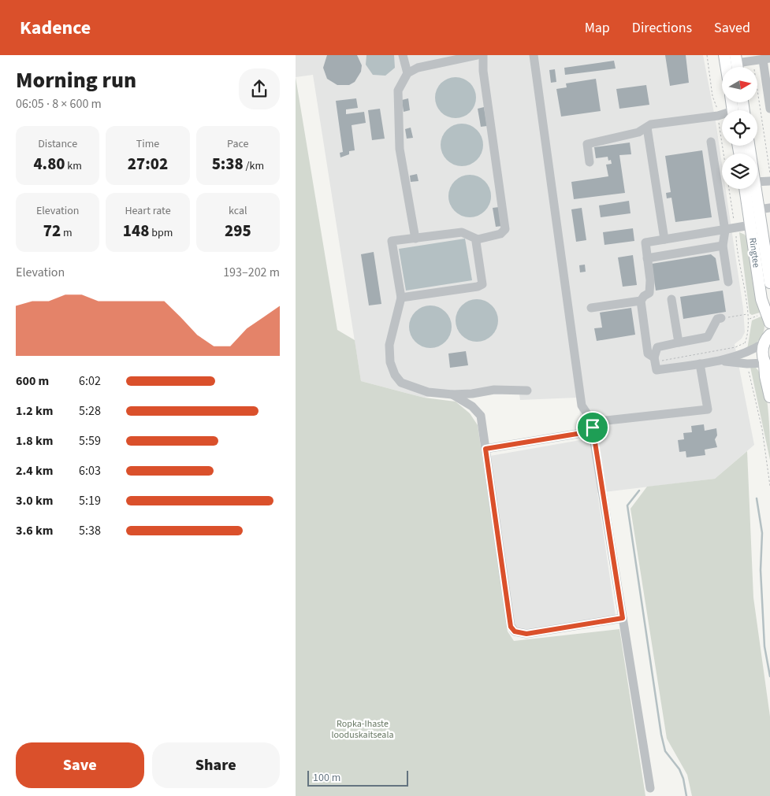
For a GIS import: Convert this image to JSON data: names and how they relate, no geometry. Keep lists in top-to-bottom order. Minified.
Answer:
{"streets":{"main road":["Ringtee"]},"parks":["Ropka-Ihaste looduskaitseala"],"scale_bar":"100 m","north":"right","page":{"header":"Kadence","nav":["Map","Directions","Saved"],"heading":["Morning run","06:05 · 8 × 600 m"],"stats":[["Distance","4.80 km"],["Time","27:02"],["Pace","5:38 /km"],["Elevation","72 m"],["Heart rate","148 bpm"],["kcal","295"]],"chart":["Elevation","193–202 m"],"list":[{"name":"600 m","note":"6:02"},{"name":"1.2 km","note":"5:28"},{"name":"1.8 km","note":"5:59"},{"name":"2.4 km","note":"6:03"},{"name":"3.0 km","note":"5:19"},{"name":"3.6 km","note":"5:38"}],"buttons":["Save","Share"],"scale":"100 m"}}
